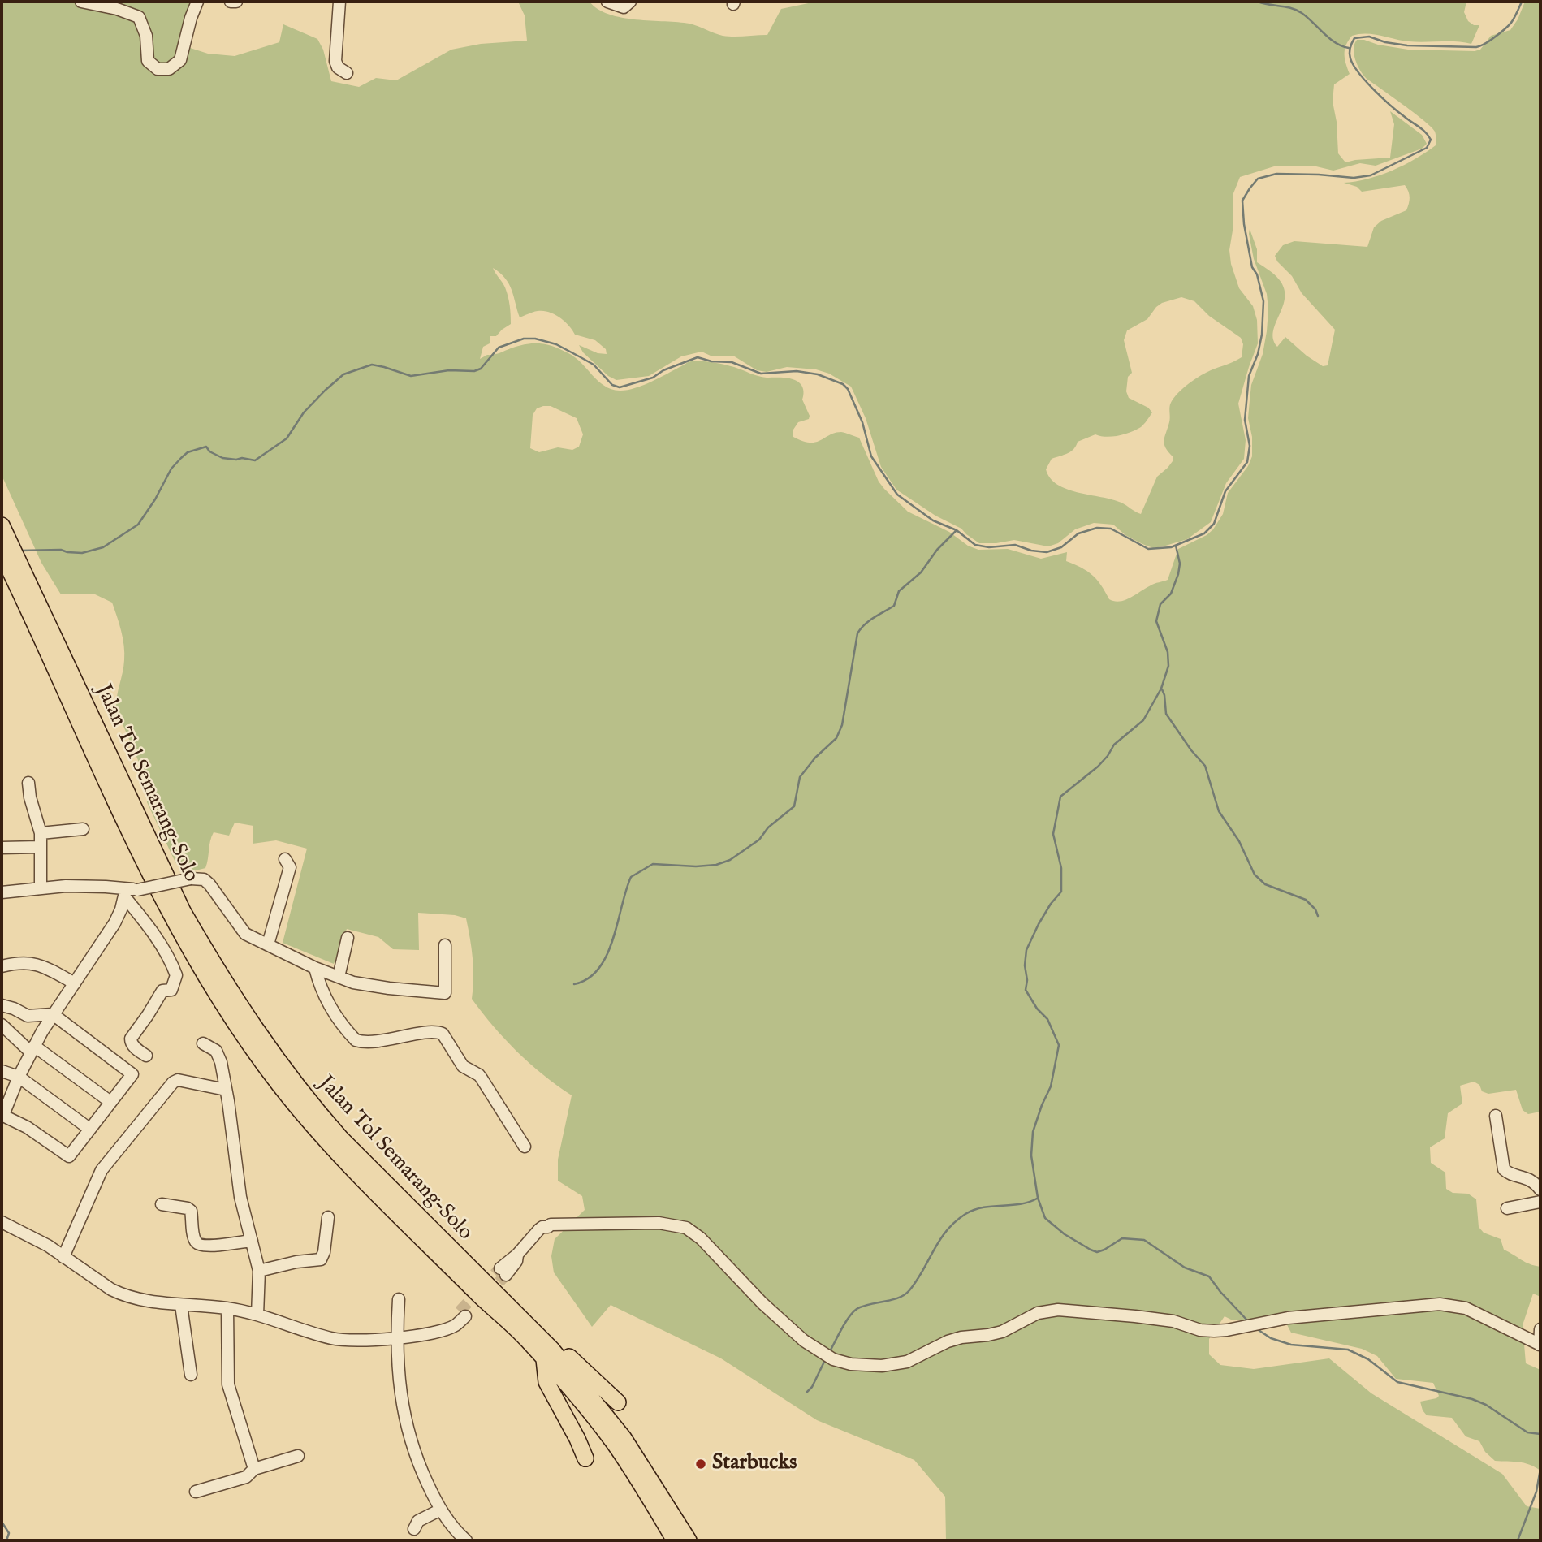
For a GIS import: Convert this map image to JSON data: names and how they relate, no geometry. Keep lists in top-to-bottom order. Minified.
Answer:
{"streets":{"highway":["Jalan Tol Semarang–Solo"]},"places":["Starbucks"]}
